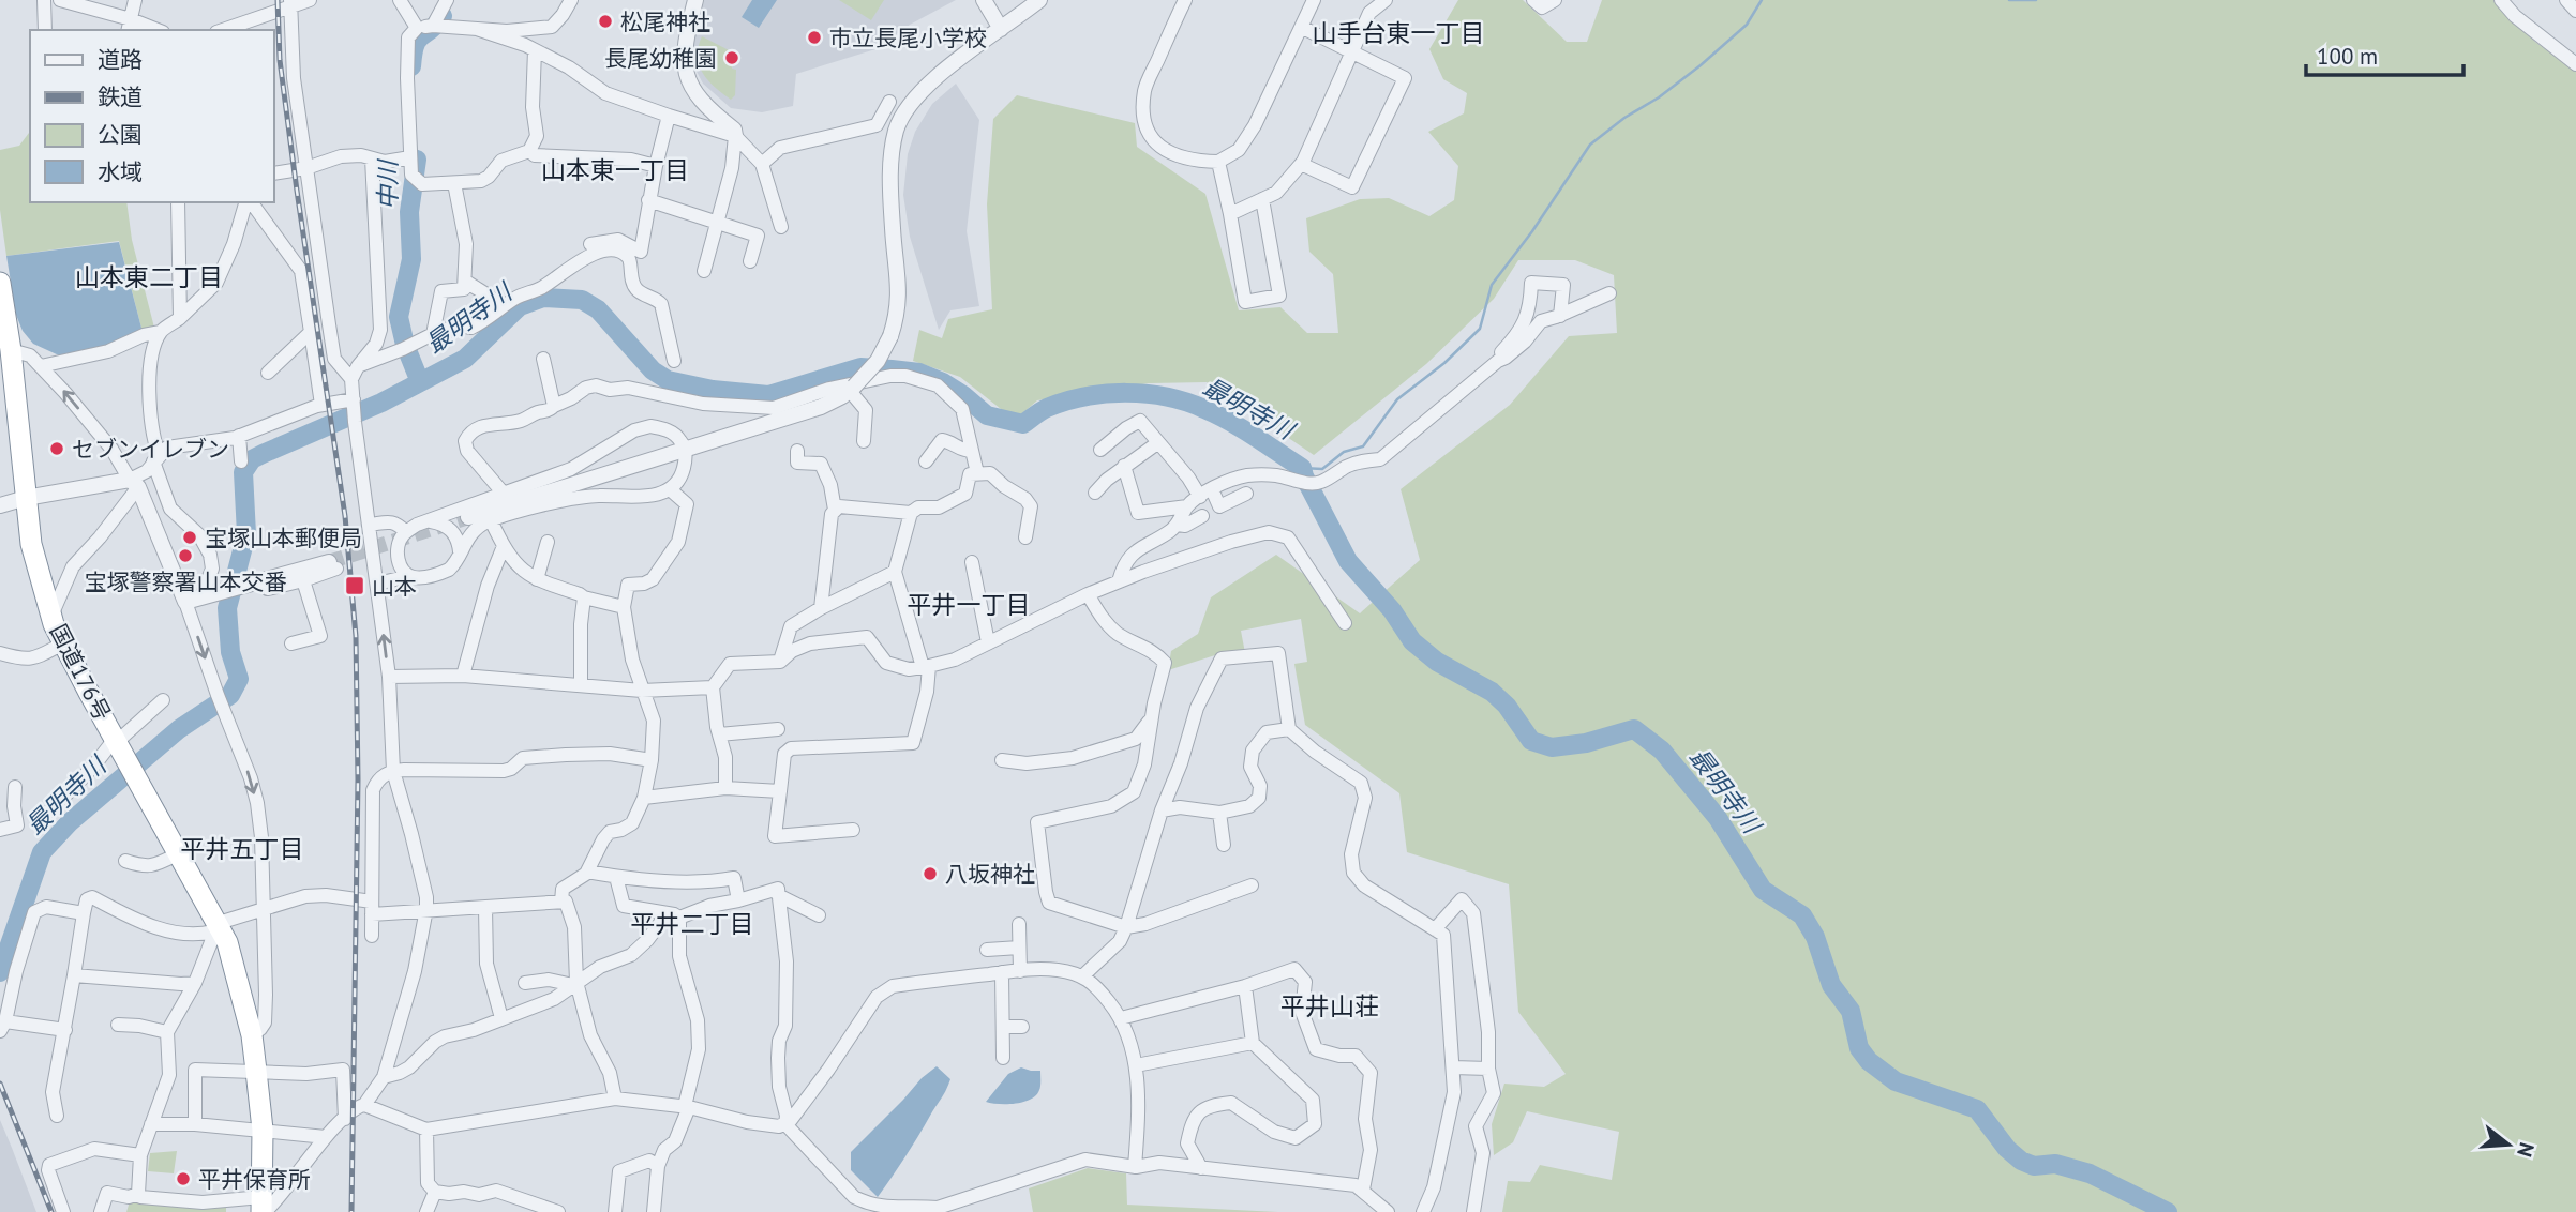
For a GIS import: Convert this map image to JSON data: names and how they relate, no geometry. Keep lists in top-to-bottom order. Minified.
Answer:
{"streets":{"highway":["国道176号"]},"districts":["山手台東一丁目","山本東一丁目","山本東二丁目","平井一丁目","平井五丁目","平井二丁目","平井山荘"],"water":["中川","最明寺川"],"places":{"other":["松尾神社","市立長尾小学校","長尾幼稚園","セブンイレブン","宝塚山本郵便局","宝塚警察署山本交番","八坂神社","平井保育所"],"transit":["山本"]},"legend":["道路","鉄道","公園","水域"],"scale_bar":"100 m","north":"right"}
